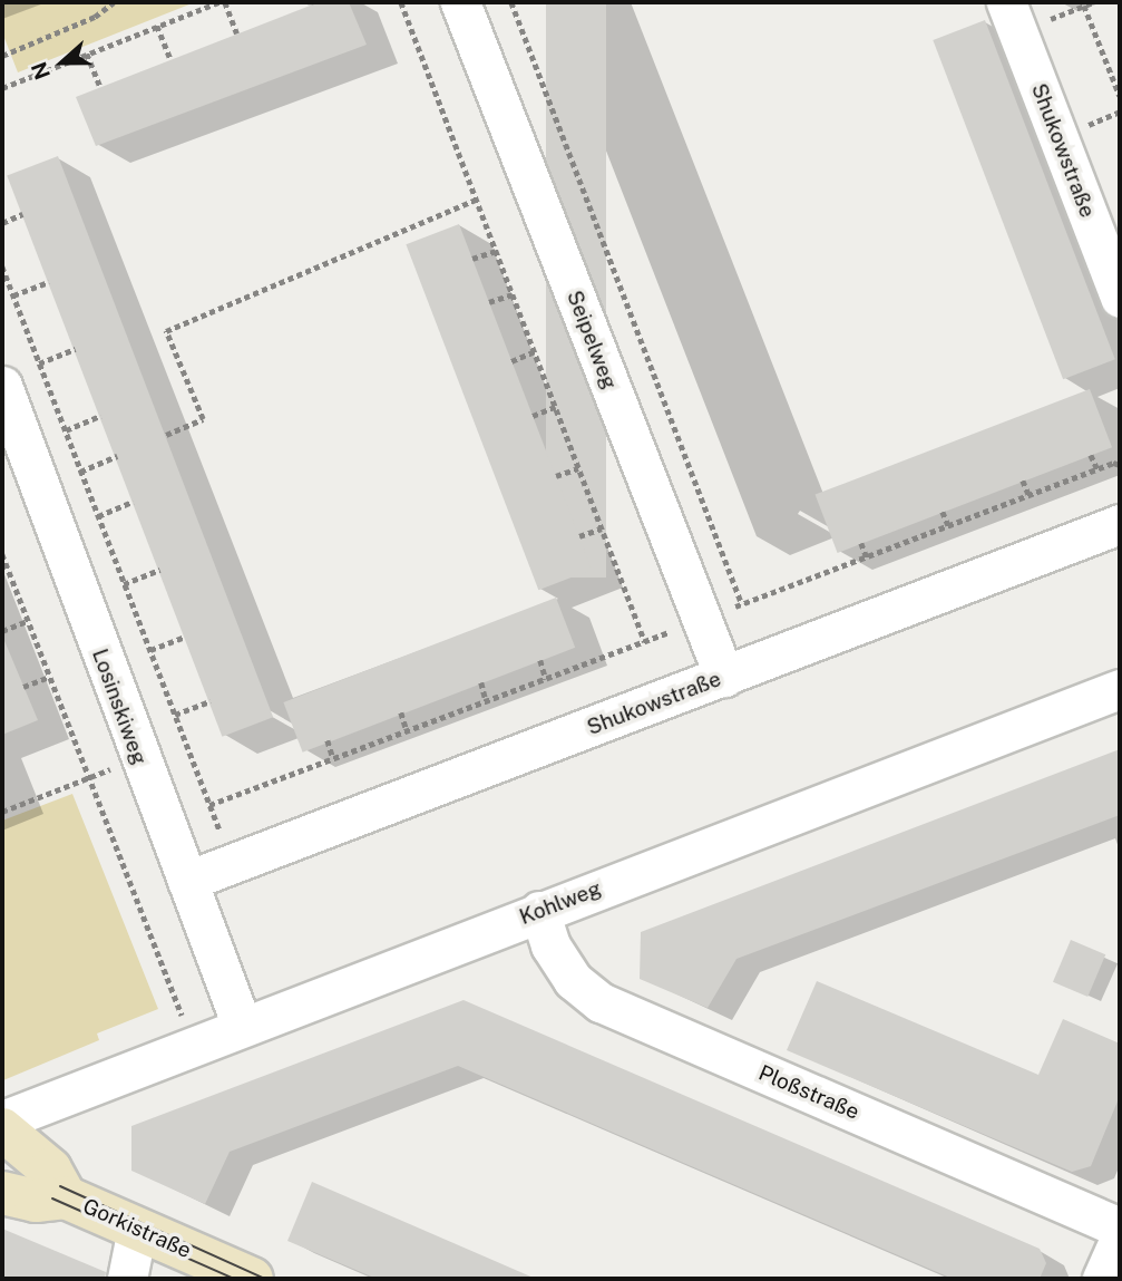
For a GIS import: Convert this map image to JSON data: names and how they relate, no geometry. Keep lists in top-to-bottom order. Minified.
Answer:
{"streets":{"main road":["Gorkistraße"],"street":["Shukowstraße","Seipelweg","Losinskiweg","Kohlweg","Ploßstraße"]},"crossings":[["Shukowstraße","Seipelweg"],["Shukowstraße","Losinskiweg"],["Losinskiweg","Kohlweg"],["Kohlweg","Ploßstraße"]],"north":"left"}
